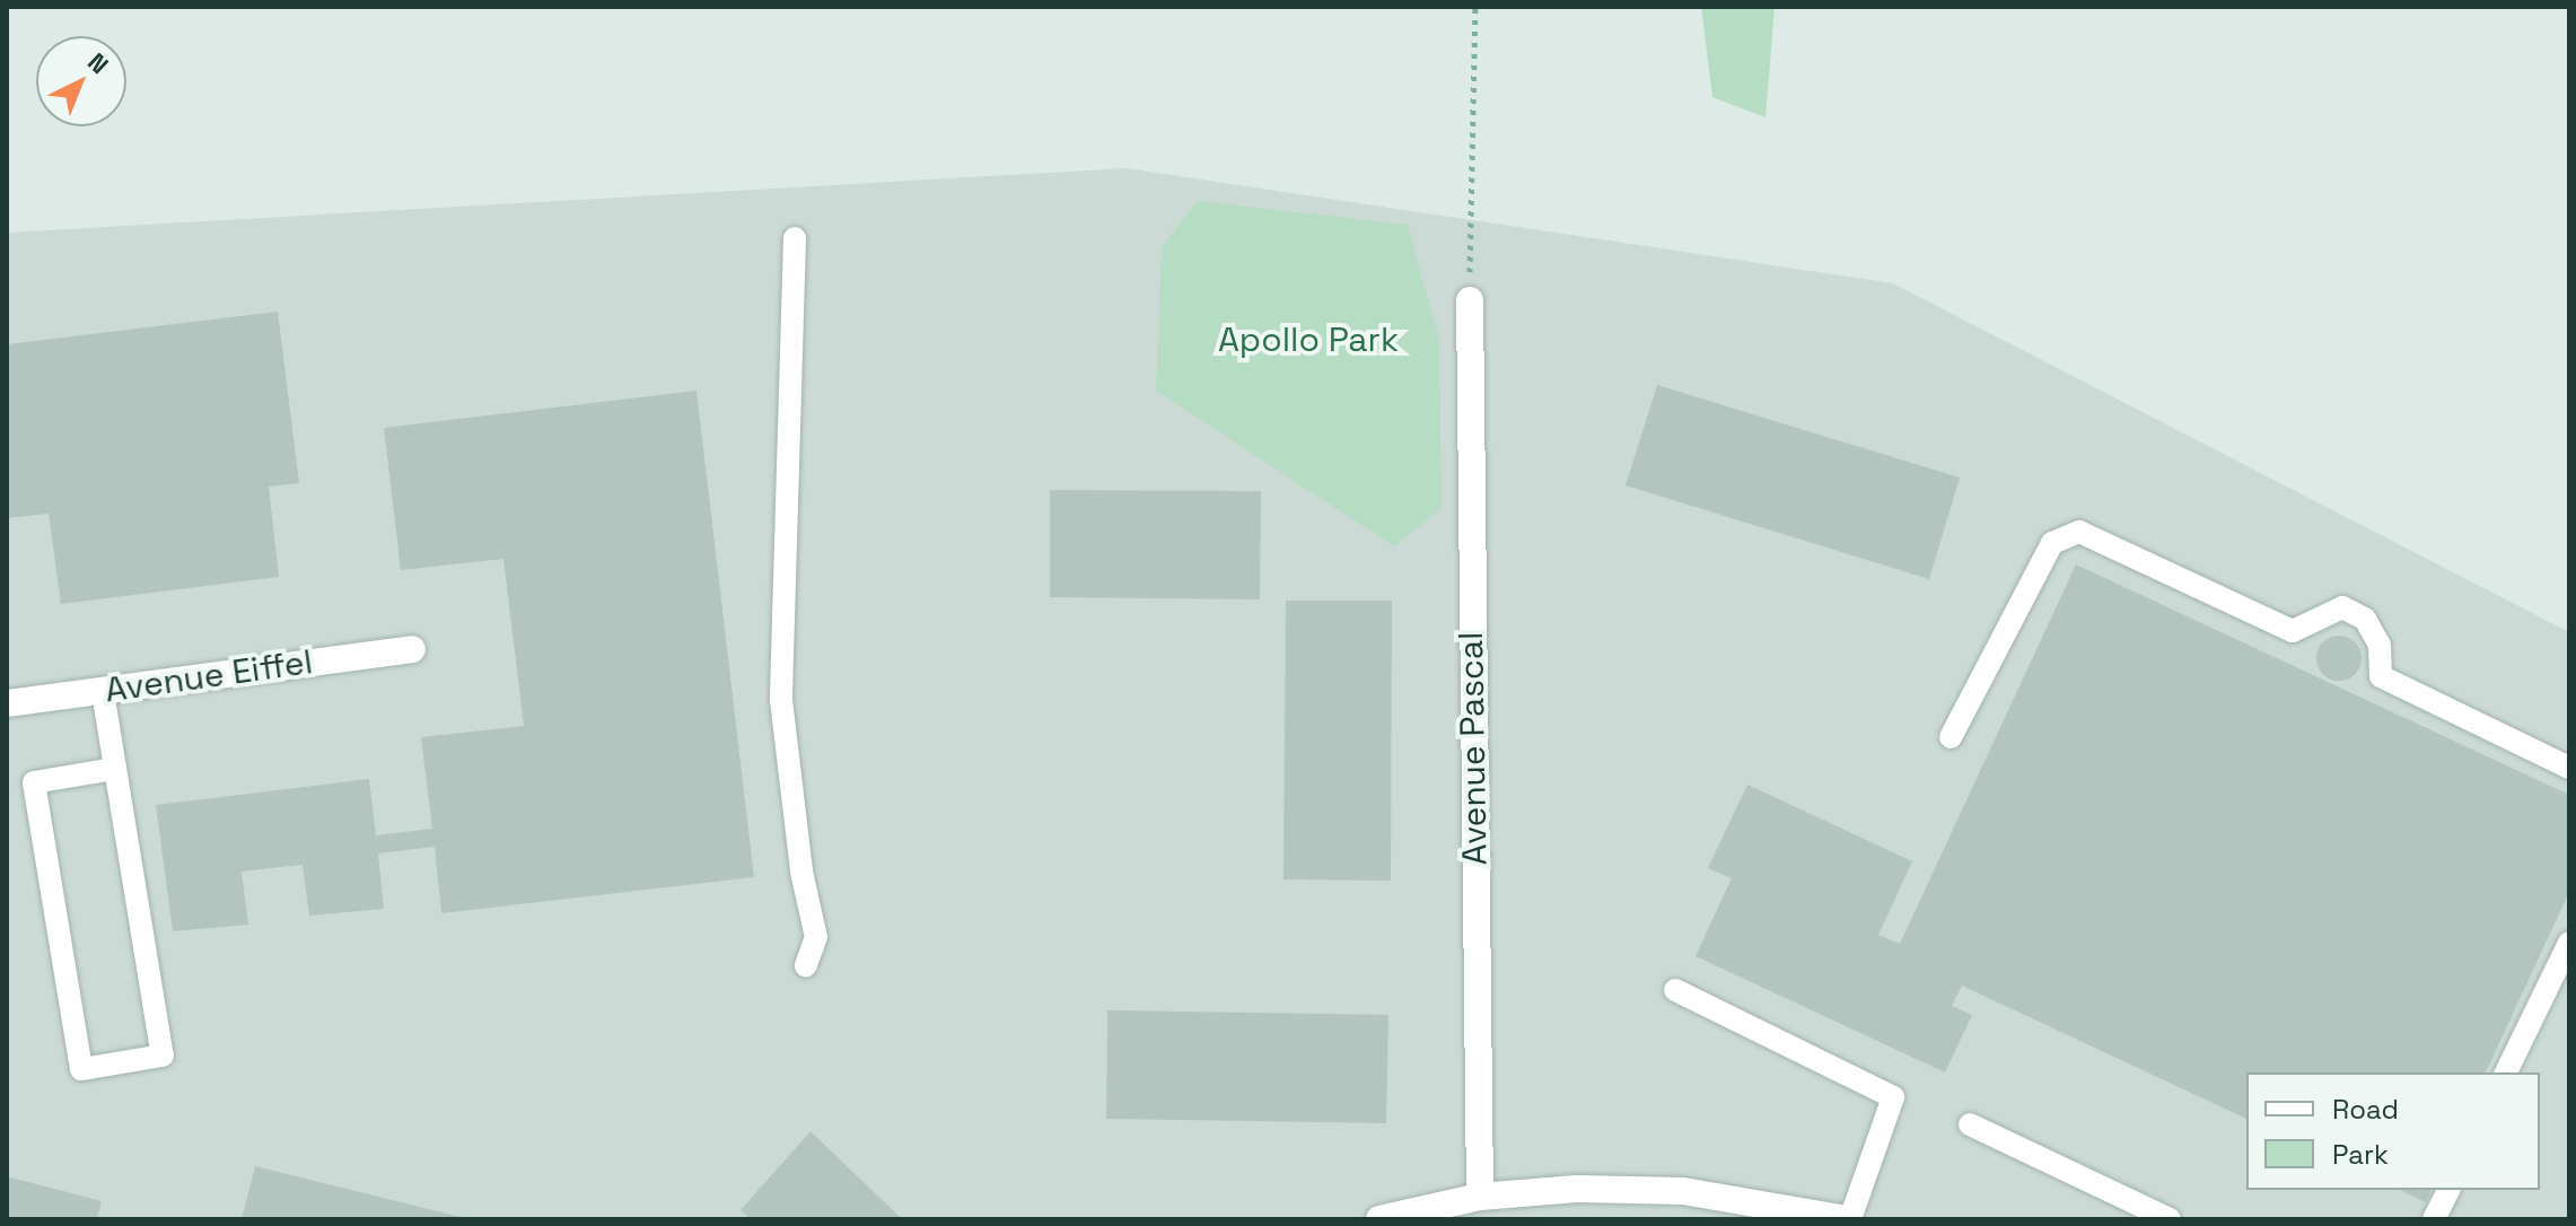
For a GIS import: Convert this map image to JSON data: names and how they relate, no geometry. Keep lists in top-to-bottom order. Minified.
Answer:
{"streets":{"street":["Avenue Eiffel","Avenue Pascal"]},"parks":["Apollo Park"],"legend":["Road","Park"],"north":"top right"}
